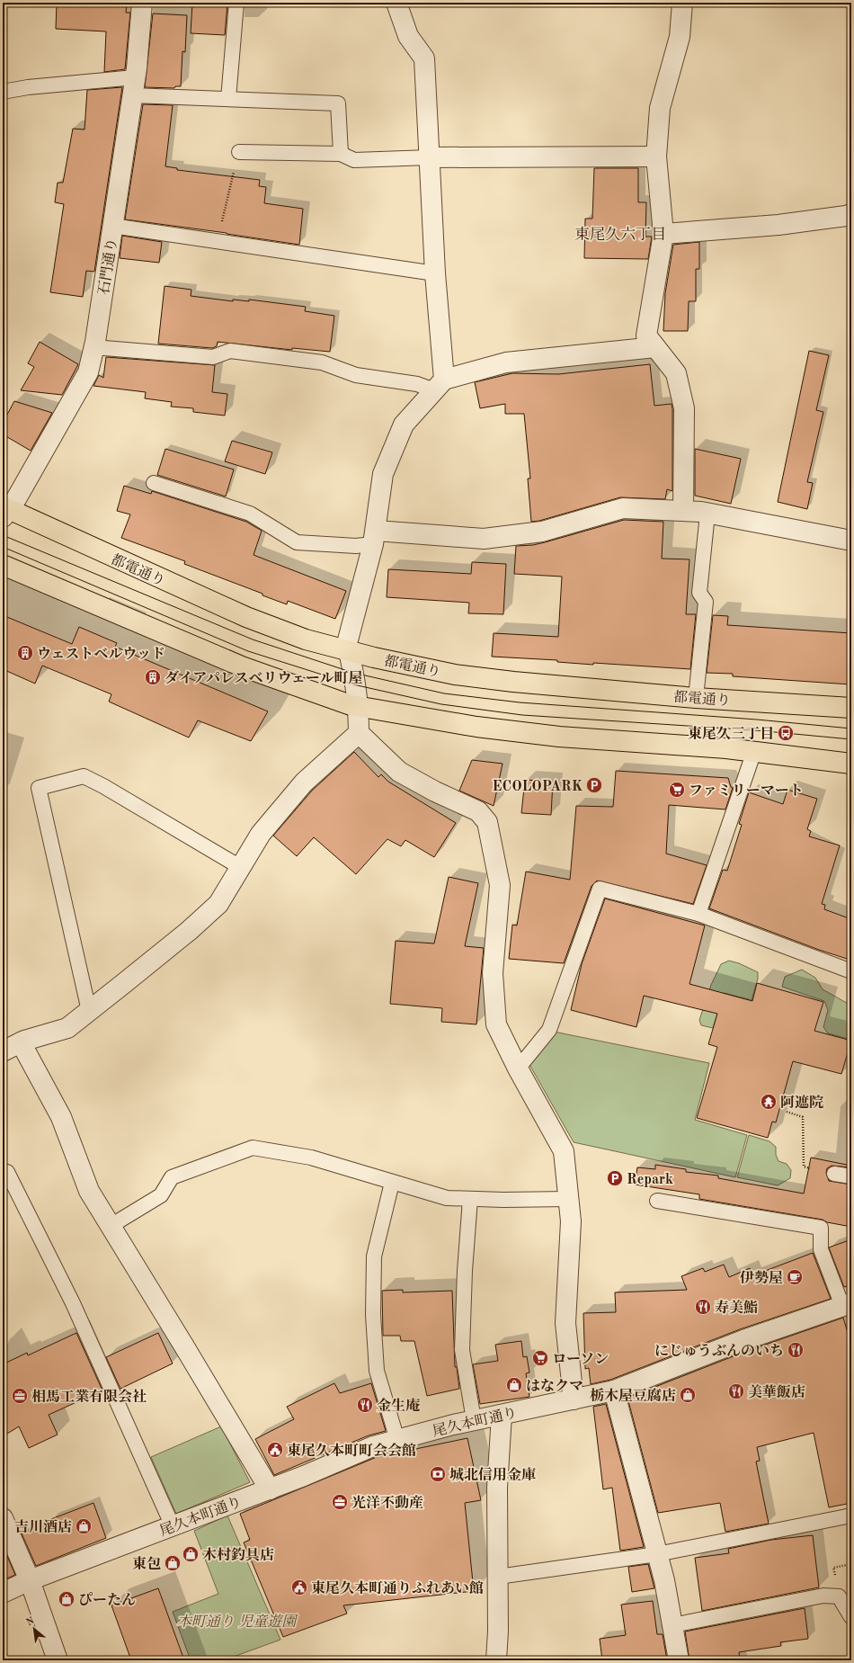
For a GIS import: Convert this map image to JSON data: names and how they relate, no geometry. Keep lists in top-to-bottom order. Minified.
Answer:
{"streets":{"main road":["都電通り"],"street":["石門通り","尾久本町通り"]},"crossings":[["石門通り","都電通り"]],"districts":["東尾久六丁目"],"parks":["本町通り 児童遊園"],"places":{"building":["ウェストベルウッド","ダイアパレスベリウェール町屋"],"bus stop":["東尾久三丁目"],"parking":["ECOLOPARK","Repark"],"supermarket":["ファミリーマート","ローソン"],"temple":["阿遮院"],"cafe":["伊勢屋"],"restaurant":["寿美鮨","にじゅうぶんのいち","美華飯店","金生庵"],"shop":["はなクマ","栃木屋豆腐店","吉川酒店","木村釣具店","東包","ぴーたん"],"office":["相馬工業有限会社","光洋不動産"],"public building":["東尾久本町町会会館","東尾久本町通りふれあい館"],"bank":["城北信用金庫"]},"north":"top left"}
